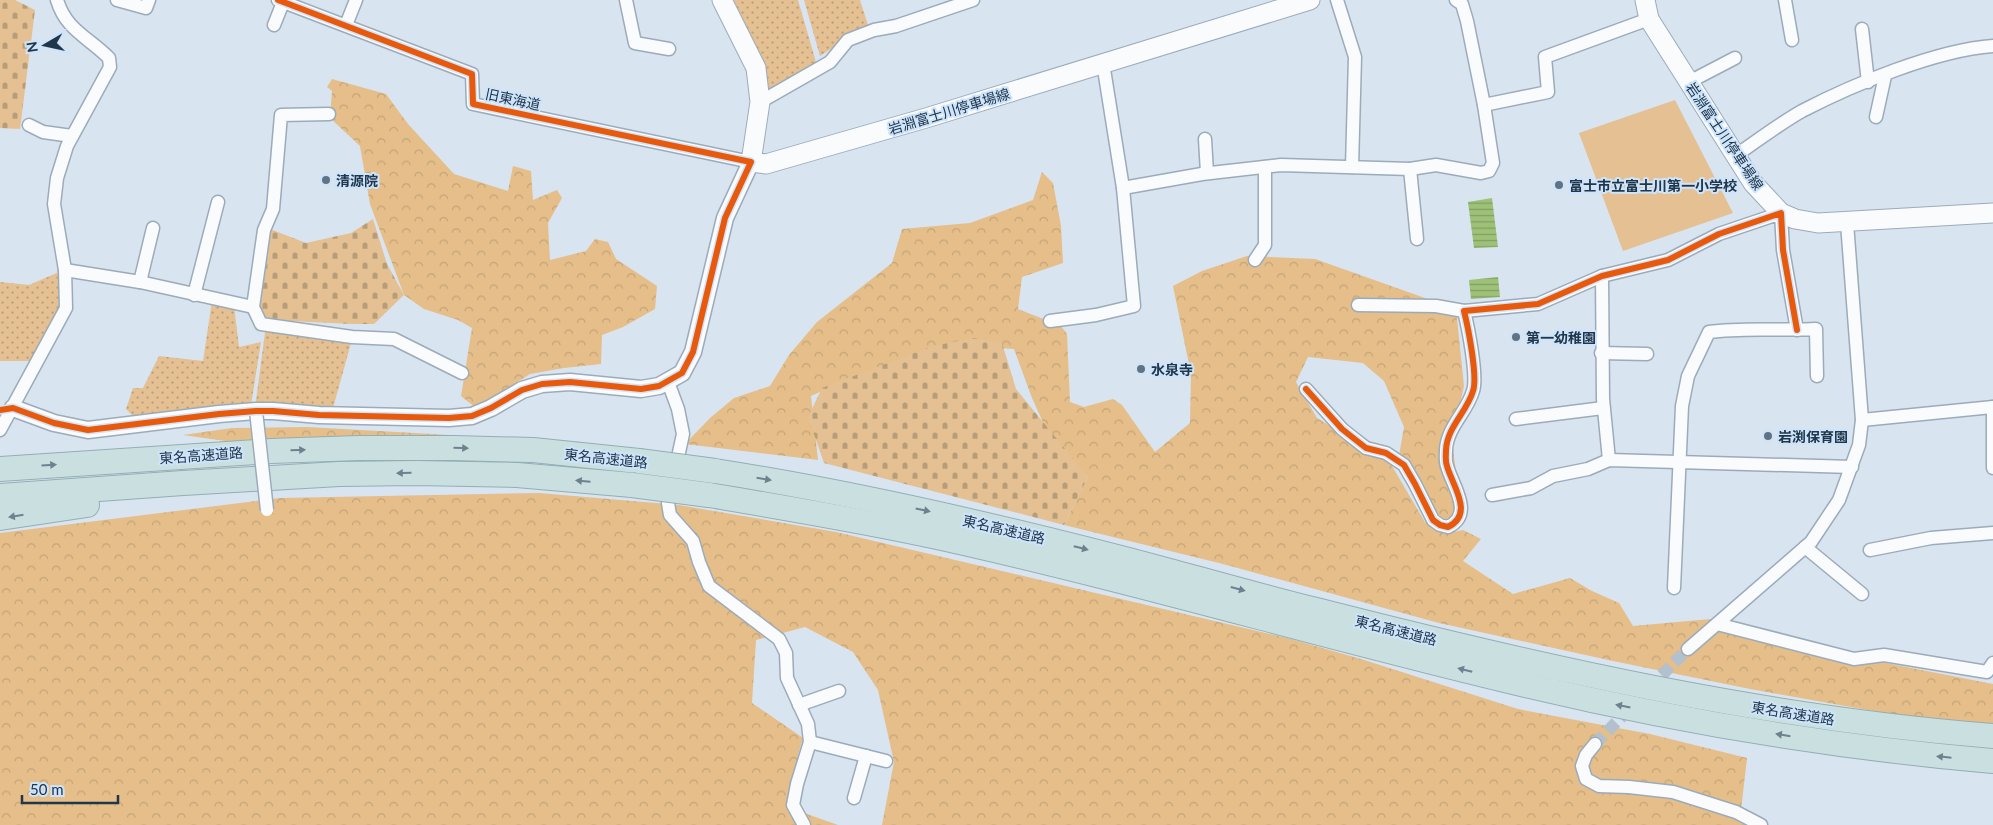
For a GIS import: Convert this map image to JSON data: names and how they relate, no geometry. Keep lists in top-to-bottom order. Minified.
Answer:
{"streets":{"highway":["東名高速道路"],"main road":["岩淵富士川停車場線"],"street":["旧東海道"]},"crossings":[["旧東海道","岩淵富士川停車場線"]],"places":["清源院","富士市立富士川第一小学校","第一幼稚園","水泉寺","岩渕保育園"],"scale_bar":"50 m","north":"left"}
